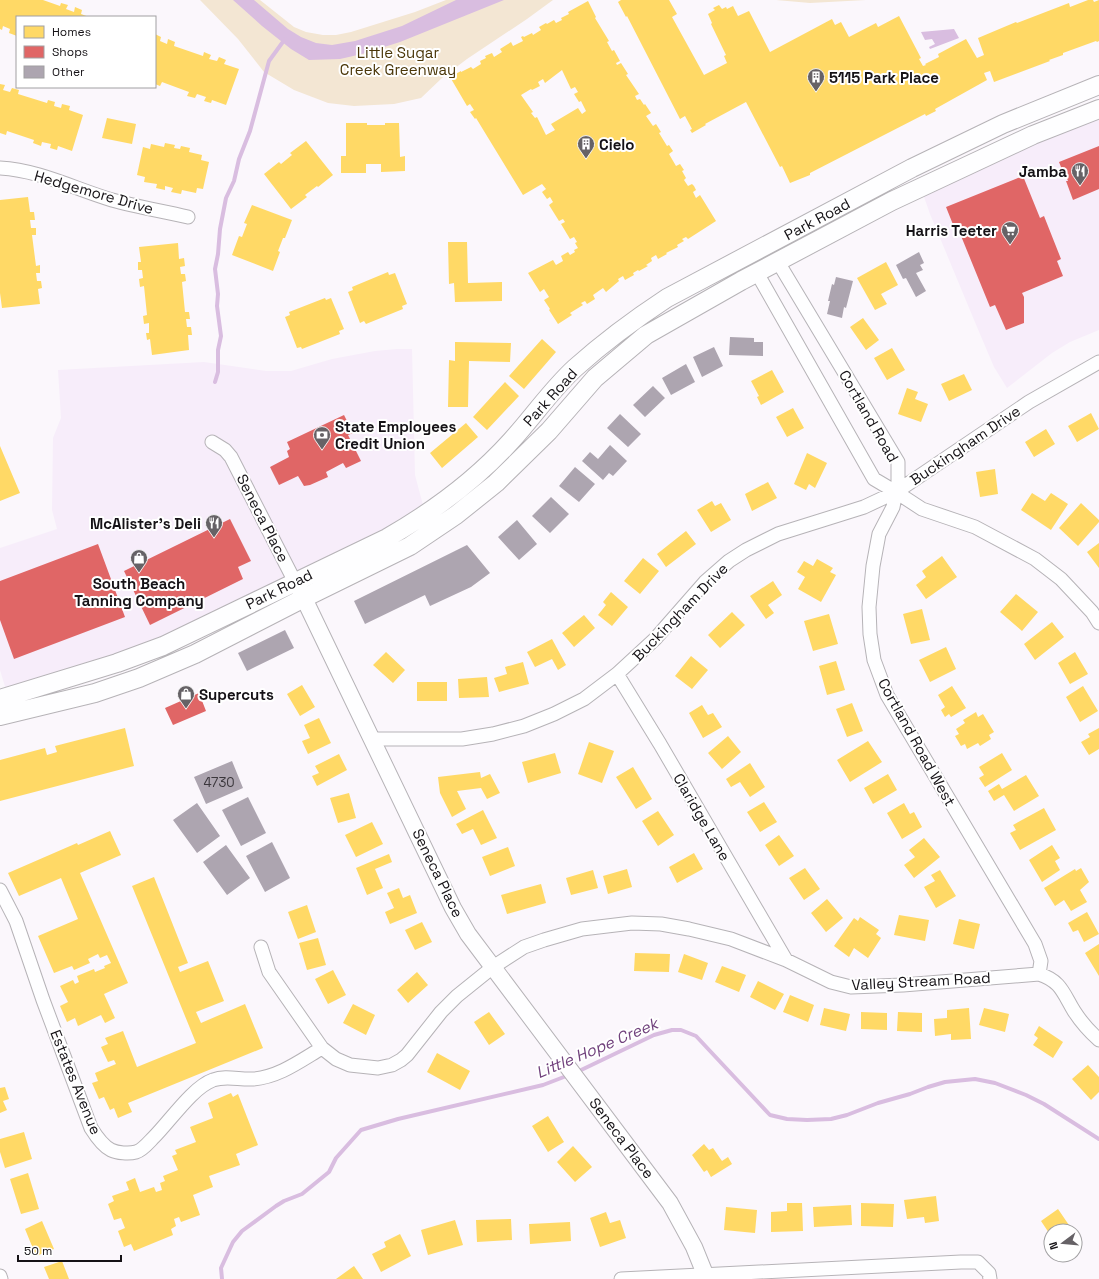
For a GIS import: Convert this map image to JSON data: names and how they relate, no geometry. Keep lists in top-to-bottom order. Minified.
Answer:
{"streets":{"main road":["Park Road"],"street":["Hedgemore Drive","Cortland Road","Buckingham Drive","Seneca Place","Cortland Road West","Claridge Lane","Valley Stream Road","Estates Avenue"]},"crossings":[["Park Road","Cortland Road"],["Park Road","Seneca Place"],["Cortland Road","Buckingham Drive"],["Cortland Road","Cortland Road West"],["Buckingham Drive","Seneca Place"],["Buckingham Drive","Cortland Road West"],["Buckingham Drive","Claridge Lane"],["Seneca Place","Valley Stream Road"],["Cortland Road West","Valley Stream Road"],["Claridge Lane","Valley Stream Road"],["Valley Stream Road","Estates Avenue"]],"water":["Little Hope Creek"],"parks":["Little Sugar Creek Greenway"],"places":{"building":["5115 Park Place","Cielo"],"restaurant":["Jamba","McAlister's Deli"],"supermarket":["Harris Teeter"],"bank":["State Employees Credit Union"],"shop":["South Beach Tanning Company","Supercuts"]},"house_numbers":["4730"],"legend":["Homes","Shops","Other"],"scale_bar":"50 m","north":"left"}
